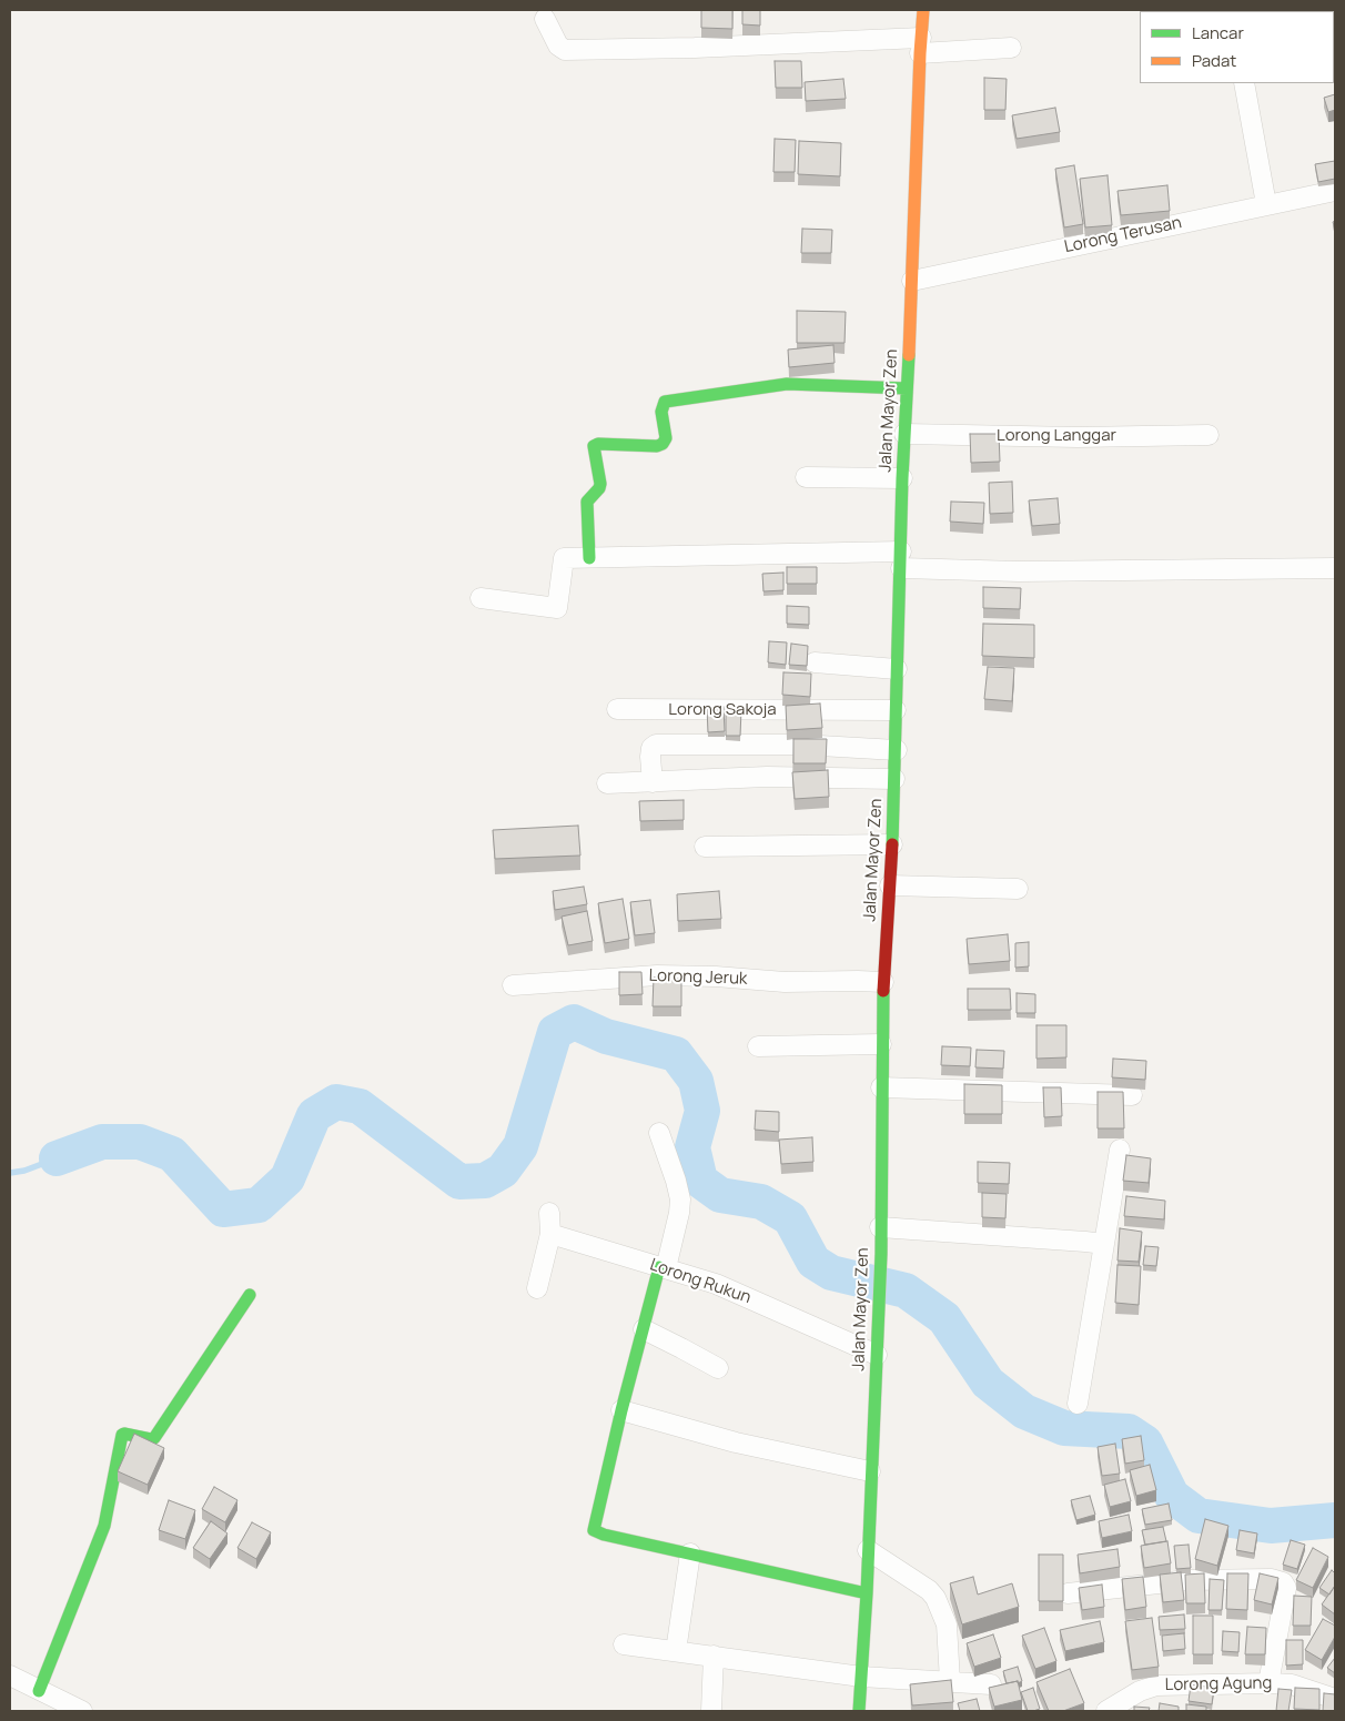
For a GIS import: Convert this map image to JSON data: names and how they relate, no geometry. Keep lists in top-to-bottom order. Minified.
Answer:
{"streets":{"street":["Lorong Terusan","Jalan Mayor Zen","Lorong Langgar","Lorong Sakoja","Lorong Jeruk","Lorong Rukun","Lorong Agung"]},"crossings":[["Lorong Terusan","Jalan Mayor Zen"],["Jalan Mayor Zen","Lorong Langgar"],["Jalan Mayor Zen","Lorong Sakoja"],["Jalan Mayor Zen","Lorong Jeruk"],["Jalan Mayor Zen","Lorong Rukun"]],"legend":["Lancar","Padat"]}
